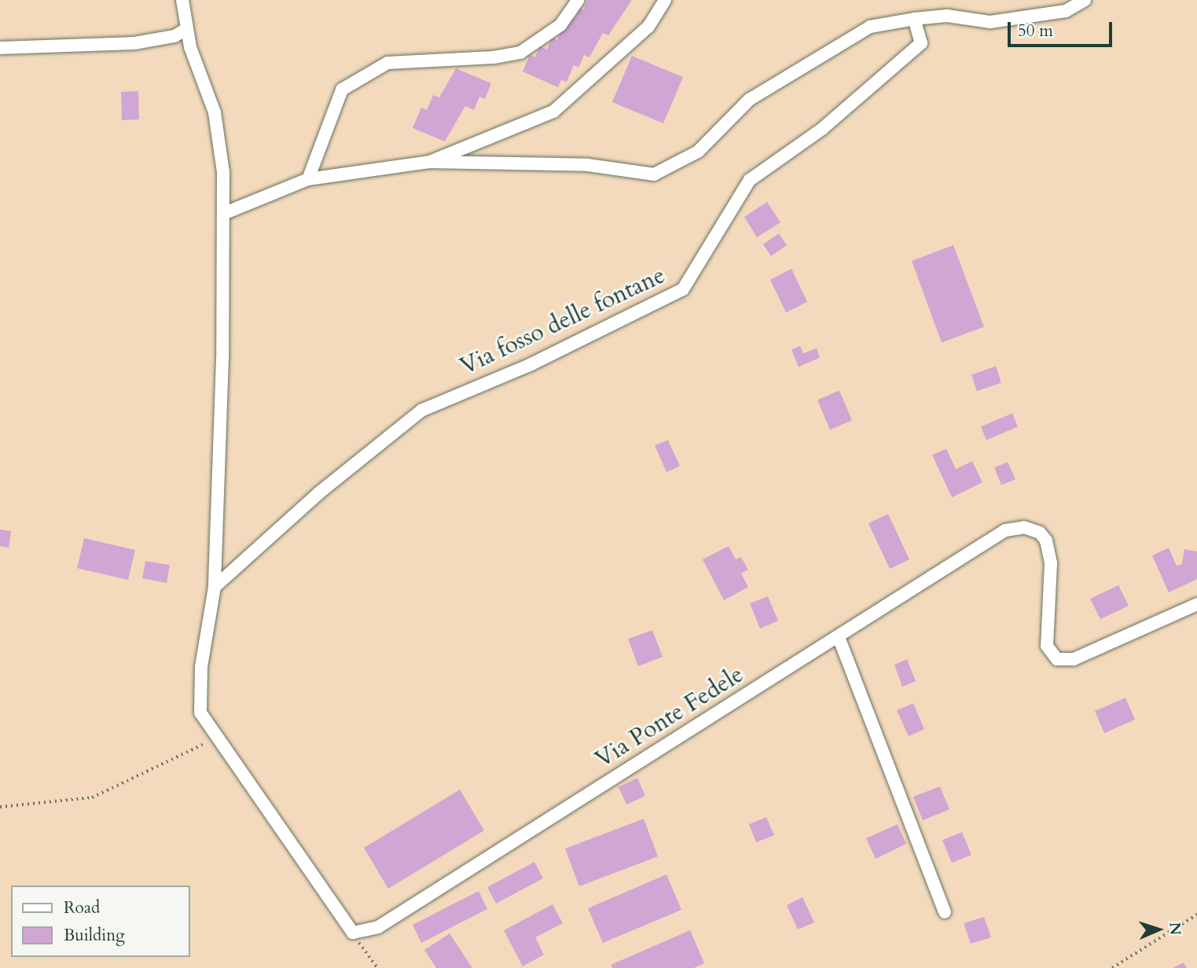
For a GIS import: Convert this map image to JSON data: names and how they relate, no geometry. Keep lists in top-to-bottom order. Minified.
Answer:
{"streets":{"street":["Via fosso delle fontane","Via Ponte Fedele"]},"legend":["Road","Building"],"scale_bar":"50 m","north":"right"}
